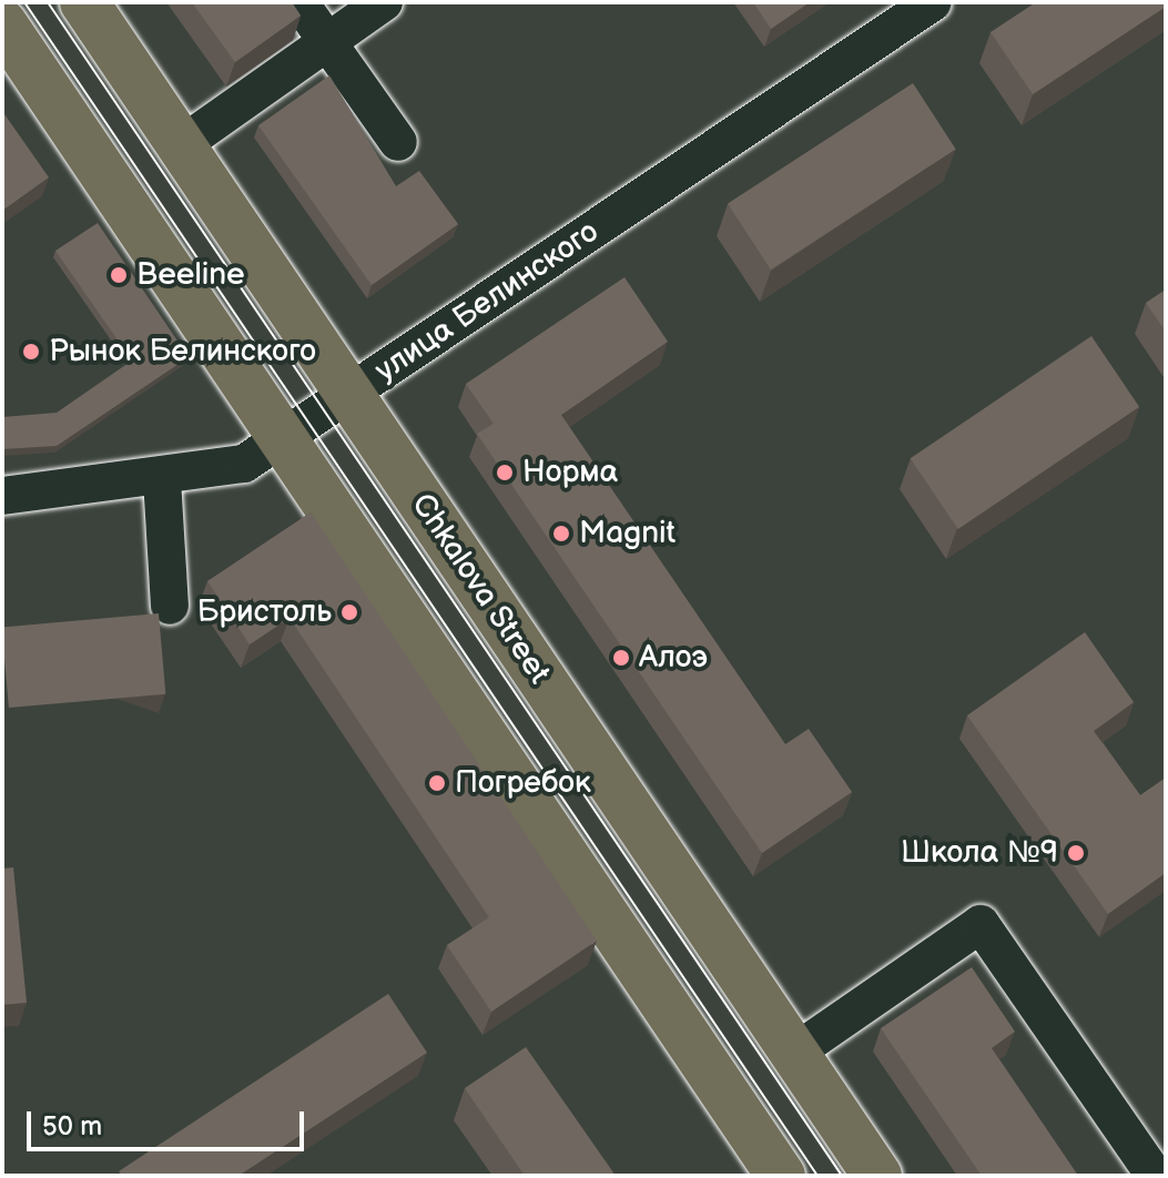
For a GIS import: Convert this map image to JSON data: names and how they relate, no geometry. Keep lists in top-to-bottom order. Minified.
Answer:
{"streets":{"main road":["Chkalova Street"],"street":["улица Белинского"]},"crossings":[["улица Белинского","Chkalova Street"]],"places":["Beeline","Рынок Белинского","Норма","Magnit","Бристоль","Алоэ","Погребок","Школа №9"],"scale_bar":"50 m"}
